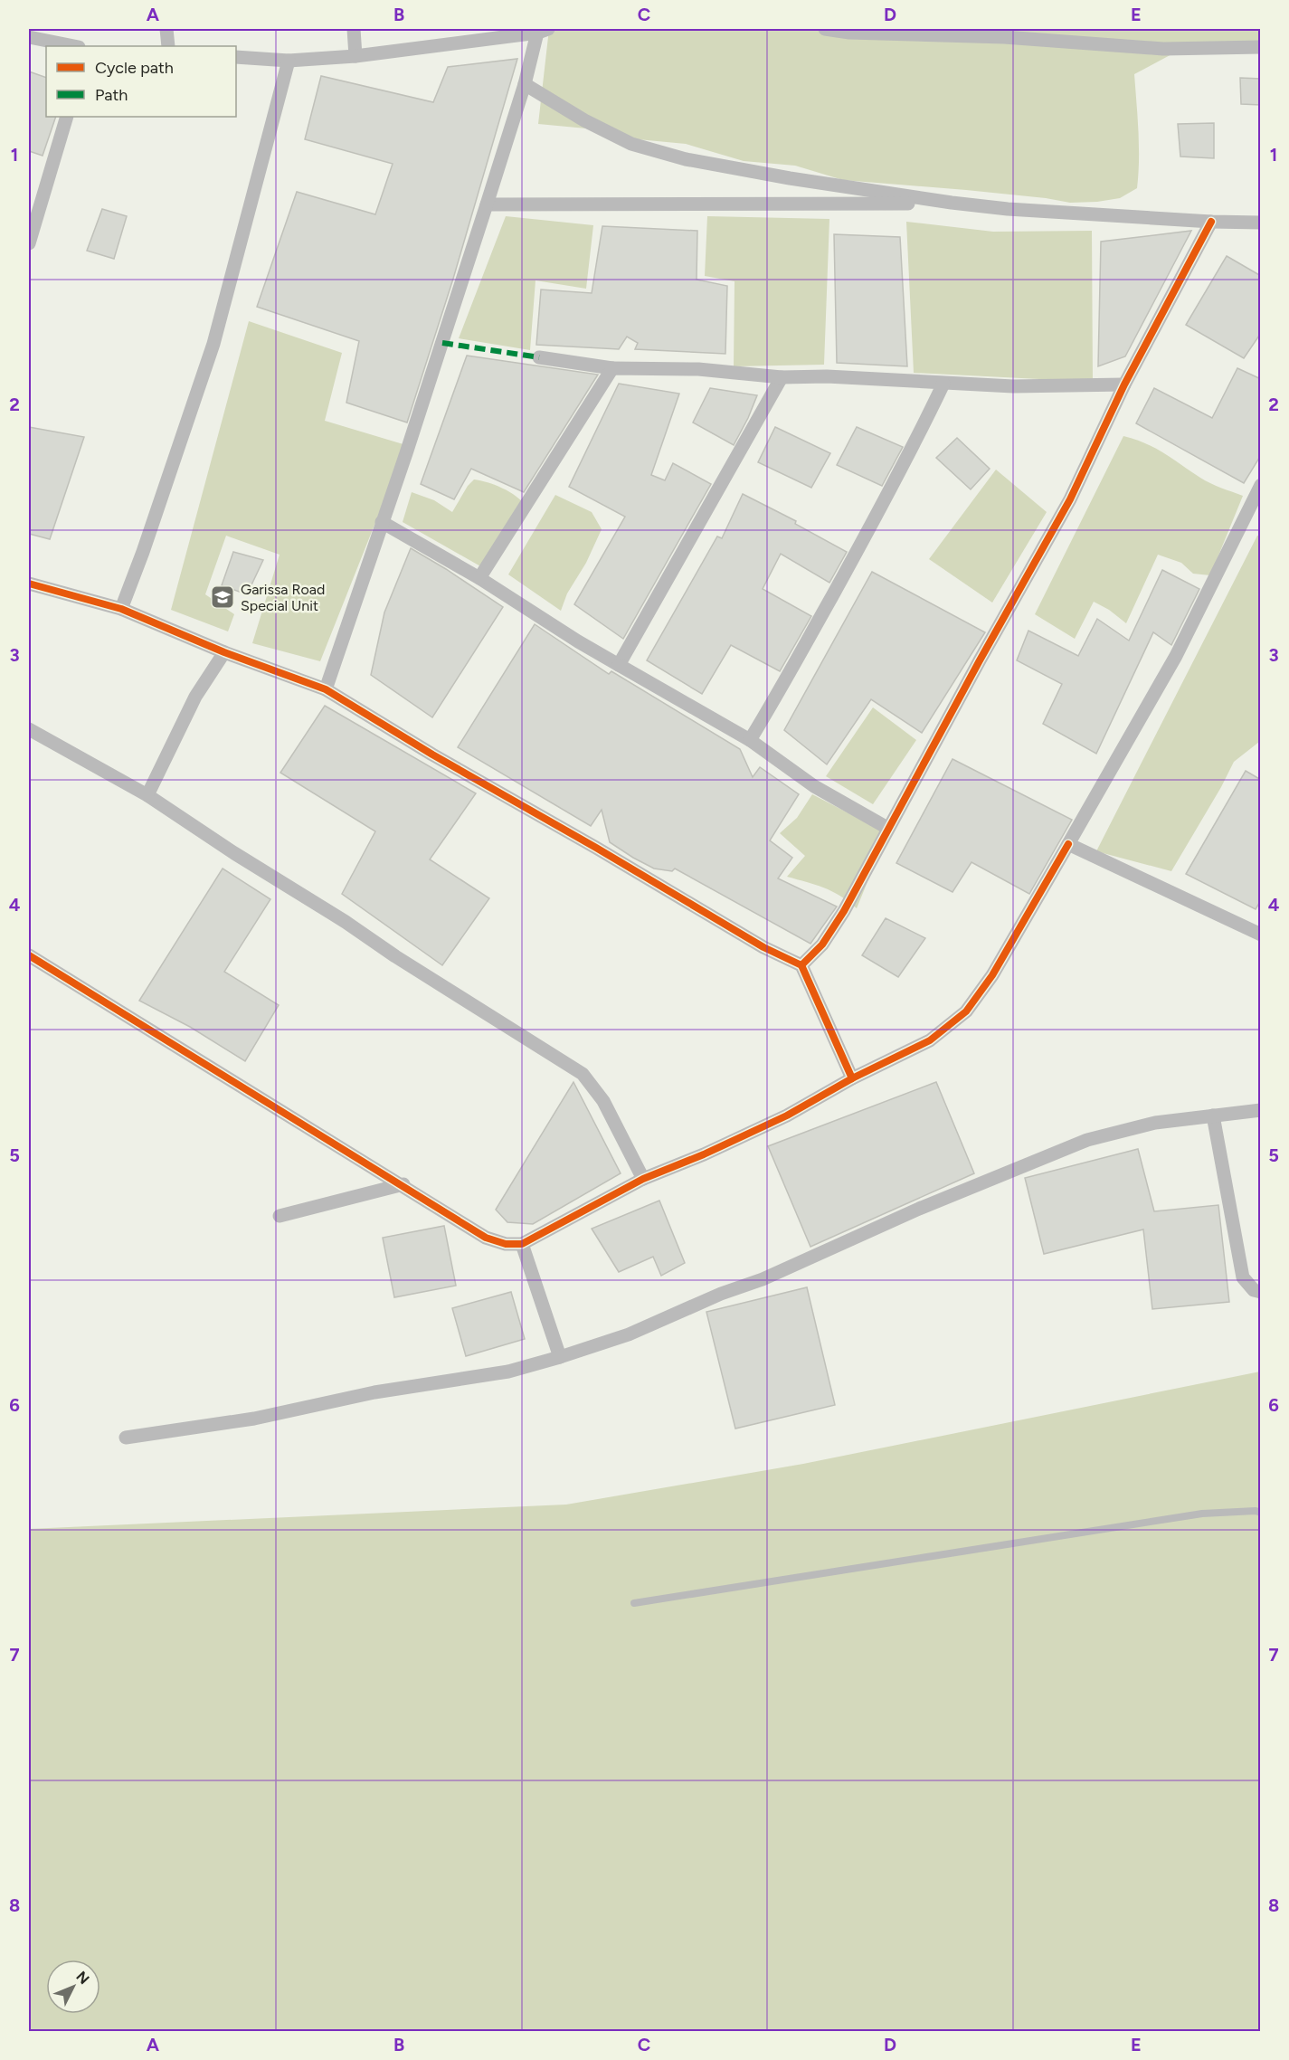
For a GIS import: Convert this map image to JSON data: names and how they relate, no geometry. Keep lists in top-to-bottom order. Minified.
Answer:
{"places":{"school or university":["Garissa Road Special Unit"]},"legend":["Cycle path","Path"],"north":"top right","grid":{"columns":["A","B","C","D","E"],"rows":["1","2","3","4","5","6","7","8"]}}
